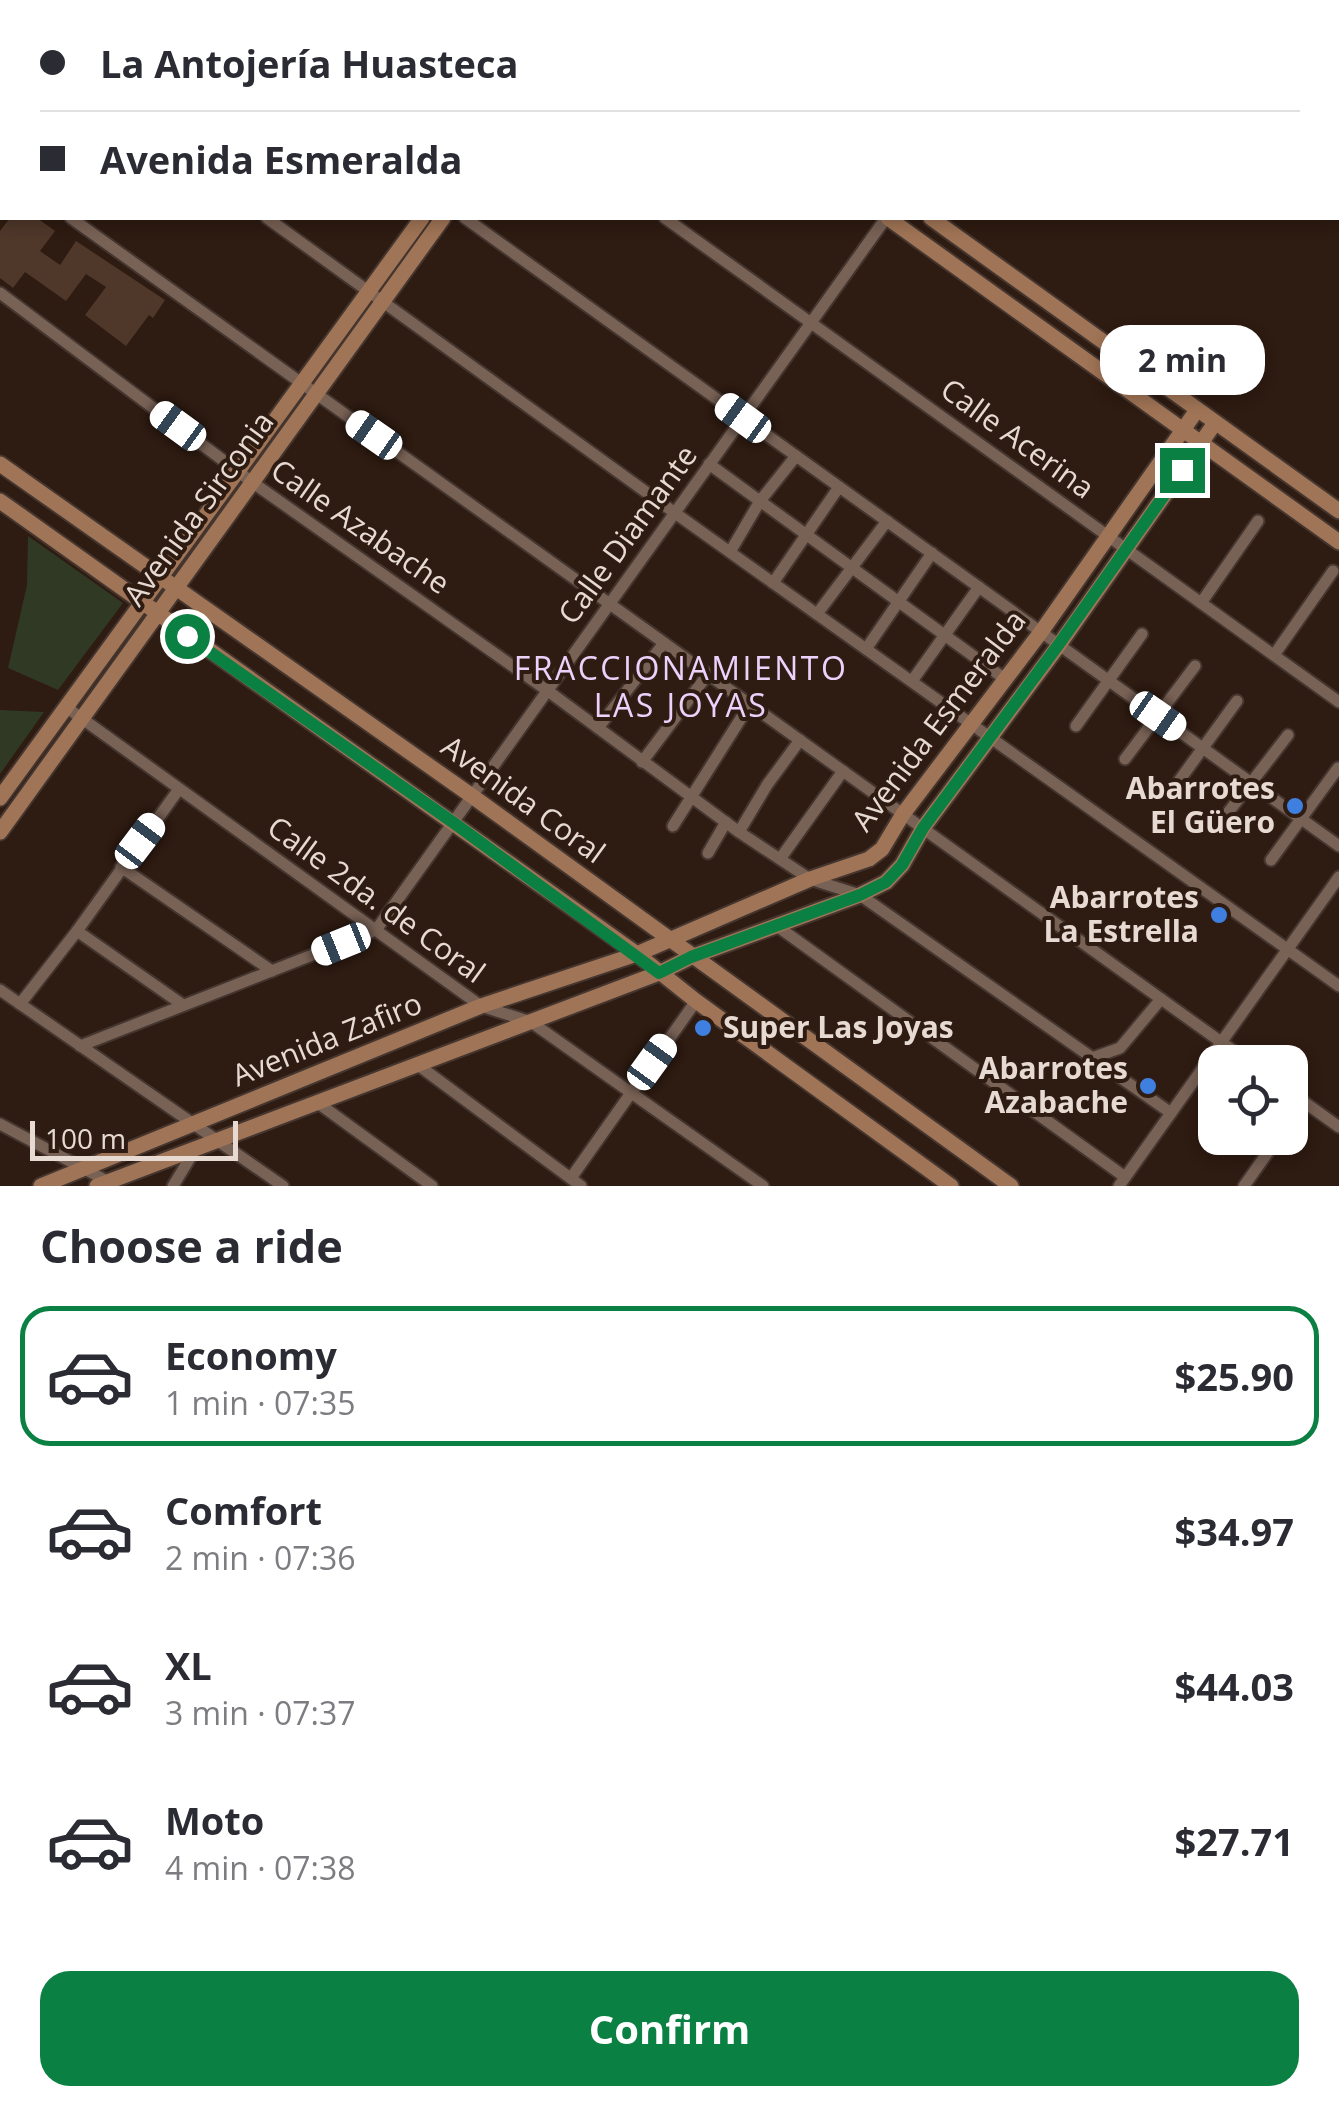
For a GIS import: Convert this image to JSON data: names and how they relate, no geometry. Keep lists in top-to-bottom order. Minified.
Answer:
{"streets":{"street":["Calle Acerina","Avenida Sirconia","Calle Azabache","Calle Diamante","Avenida Esmeralda","Avenida Coral","Calle 2da. de Coral","Avenida Zafiro"]},"crossings":[["Calle Acerina","Calle Diamante"],["Calle Acerina","Avenida Esmeralda"],["Avenida Sirconia","Calle Azabache"],["Avenida Sirconia","Avenida Coral"],["Avenida Sirconia","Calle 2da. de Coral"],["Calle Azabache","Calle Diamante"],["Calle Azabache","Avenida Esmeralda"],["Calle Diamante","Avenida Coral"],["Calle Diamante","Calle 2da. de Coral"],["Avenida Esmeralda","Avenida Coral"],["Avenida Esmeralda","Avenida Zafiro"],["Avenida Coral","Avenida Zafiro"],["Calle 2da. de Coral","Avenida Zafiro"]],"districts":["FRACCIONAMIENTO LAS JOYAS"],"places":["Abarrotes El Güero","Abarrotes La Estrella","Super Las Joyas","Abarrotes Azabache"],"scale_bar":"100 m","page":{"banner":["La Antojería Huasteca","Avenida Esmeralda"],"bubble":"2 min","scale":"100 m","heading":"Choose a ride","list":[{"name":"Economy","note":"1 min · 07:35","value":"$25.90"},{"name":"Comfort","note":"2 min · 07:36","value":"$34.97"},{"name":"XL","note":"3 min · 07:37","value":"$44.03"},{"name":"Moto","note":"4 min · 07:38","value":"$27.71"}],"buttons":"Confirm"}}
